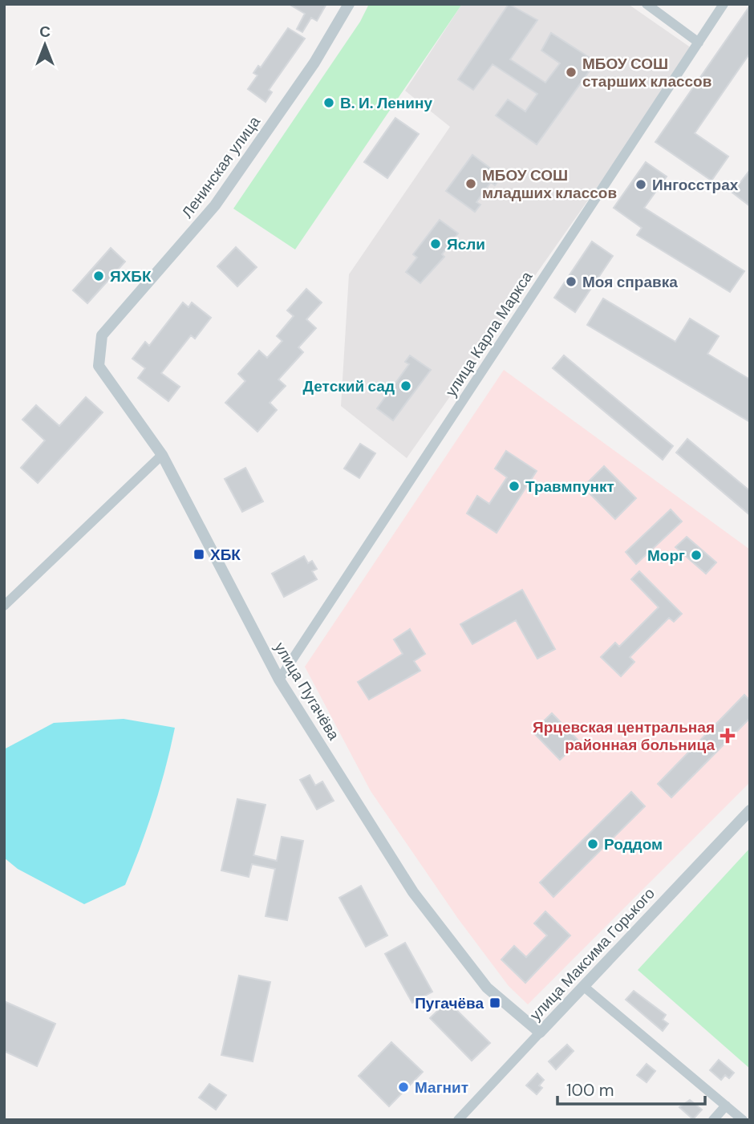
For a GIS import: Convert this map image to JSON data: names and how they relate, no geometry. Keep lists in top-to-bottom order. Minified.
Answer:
{"streets":{"street":["Ленинская улица","улица Карла Маркса","улица Пугачёва","улица Максима Горького"]},"crossings":[["Ленинская улица","улица Пугачёва"],["улица Карла Маркса","улица Пугачёва"],["улица Пугачёва","улица Максима Горького"]],"places":{"other":["МБОУ СОШ старших классов","В. И. Ленину","МБОУ СОШ младших классов","Ингосстрах","Ясли","ЯХБК","Моя справка","Детский сад","Травмпункт","Морг","Роддом","Магнит"],"transit":["ХБК","Пугачёва"],"health":["Ярцевская центральная районная больница"]},"scale_bar":"100 m","north":"top"}
